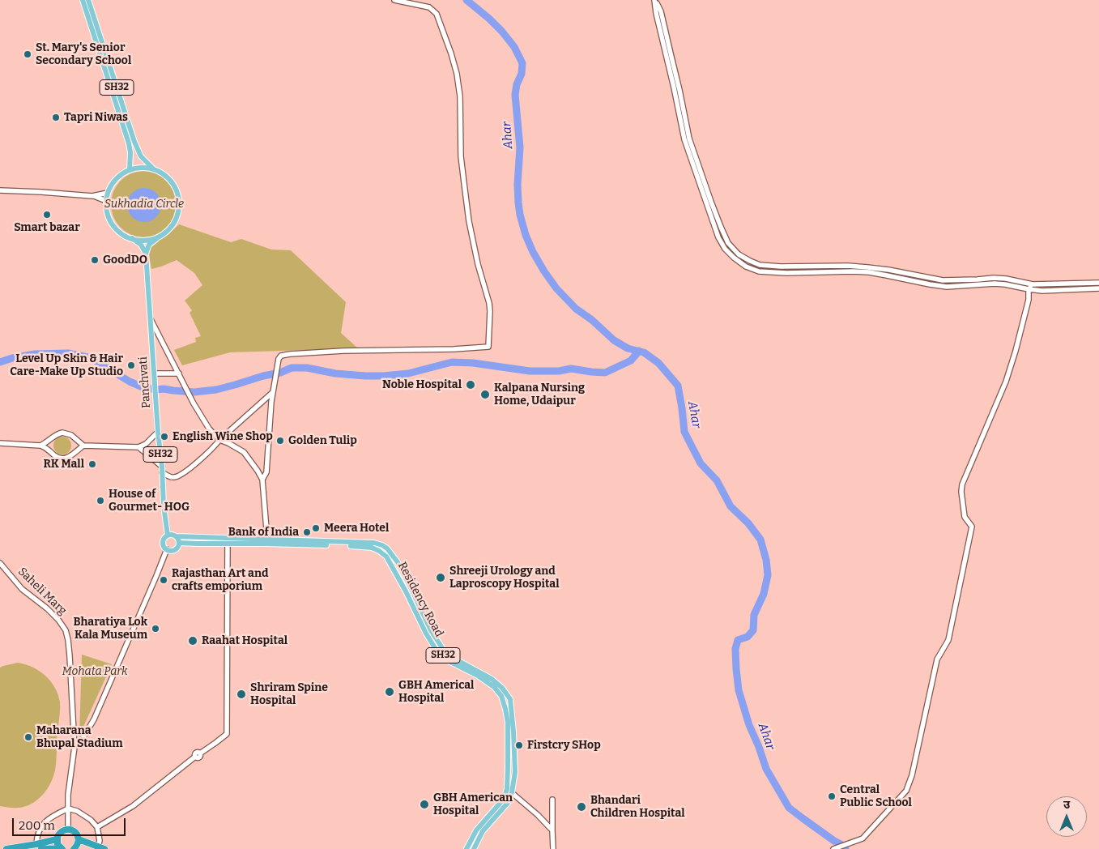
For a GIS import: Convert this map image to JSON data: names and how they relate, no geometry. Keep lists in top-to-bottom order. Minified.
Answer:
{"streets":{"main road":["SH32","Panchvati","Residency Road"],"street":["Saheli Marg"]},"crossings":[["SH32","Panchvati"],["SH32","Residency Road"]],"water":["Ahar"],"parks":["Sukhadia Circle","Mohata Park"],"places":["St. Mary's Senior Secondary School","Tapri Niwas","Smart bazar","GoodDO","Level Up Skin & Hair Care-Make Up Studio","Noble Hospital","Kalpana Nursing Home, Udaipur","English Wine Shop","Golden Tulip","RK Mall","House of Gourmet- HOG","Meera Hotel","Bank of India","Shreeji Urology and Laproscopy Hospital","Rajasthan Art and crafts emporium","Bharatiya Lok Kala Museum","Raahat Hospital","GBH Americal Hospital","Shriram Spine Hospital","Maharana Bhupal Stadium","Firstcry SHop","Central Public School","GBH American Hospital","Bhandari Children Hospital"],"scale_bar":"200 m","north":"top"}
